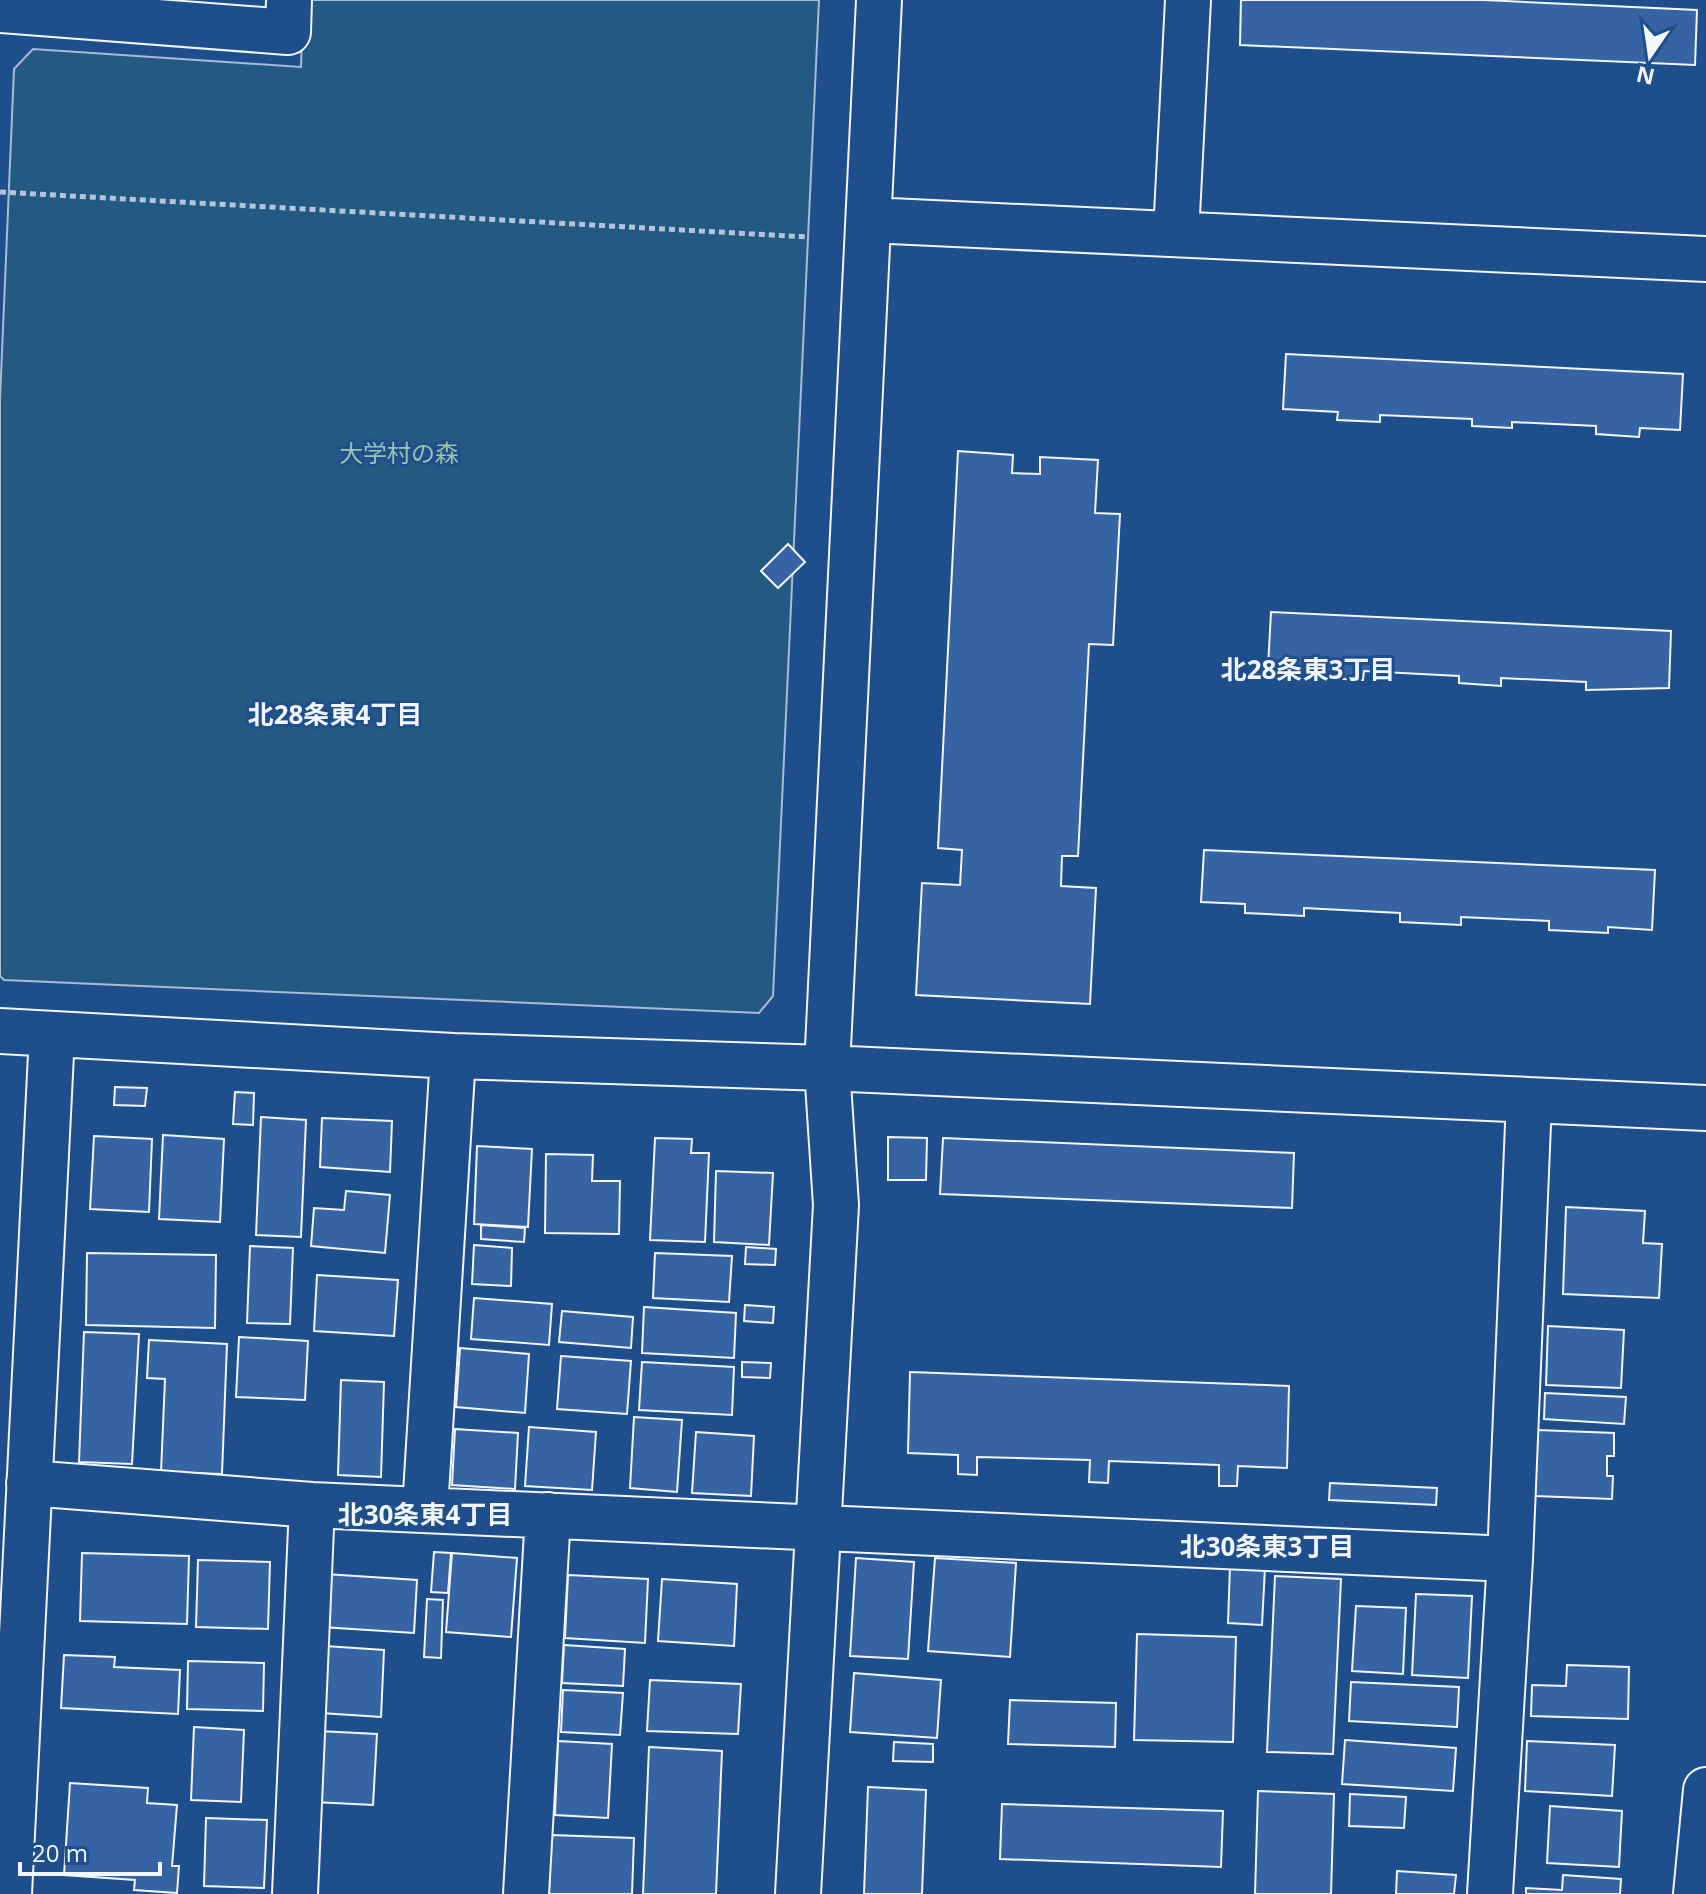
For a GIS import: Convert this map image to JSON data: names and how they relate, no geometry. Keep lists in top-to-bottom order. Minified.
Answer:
{"districts":["北28条東3丁目","北28条東4丁目","北30条東4丁目","北30条東3丁目"],"parks":["大学村の森"],"scale_bar":"20 m","north":"bottom"}
